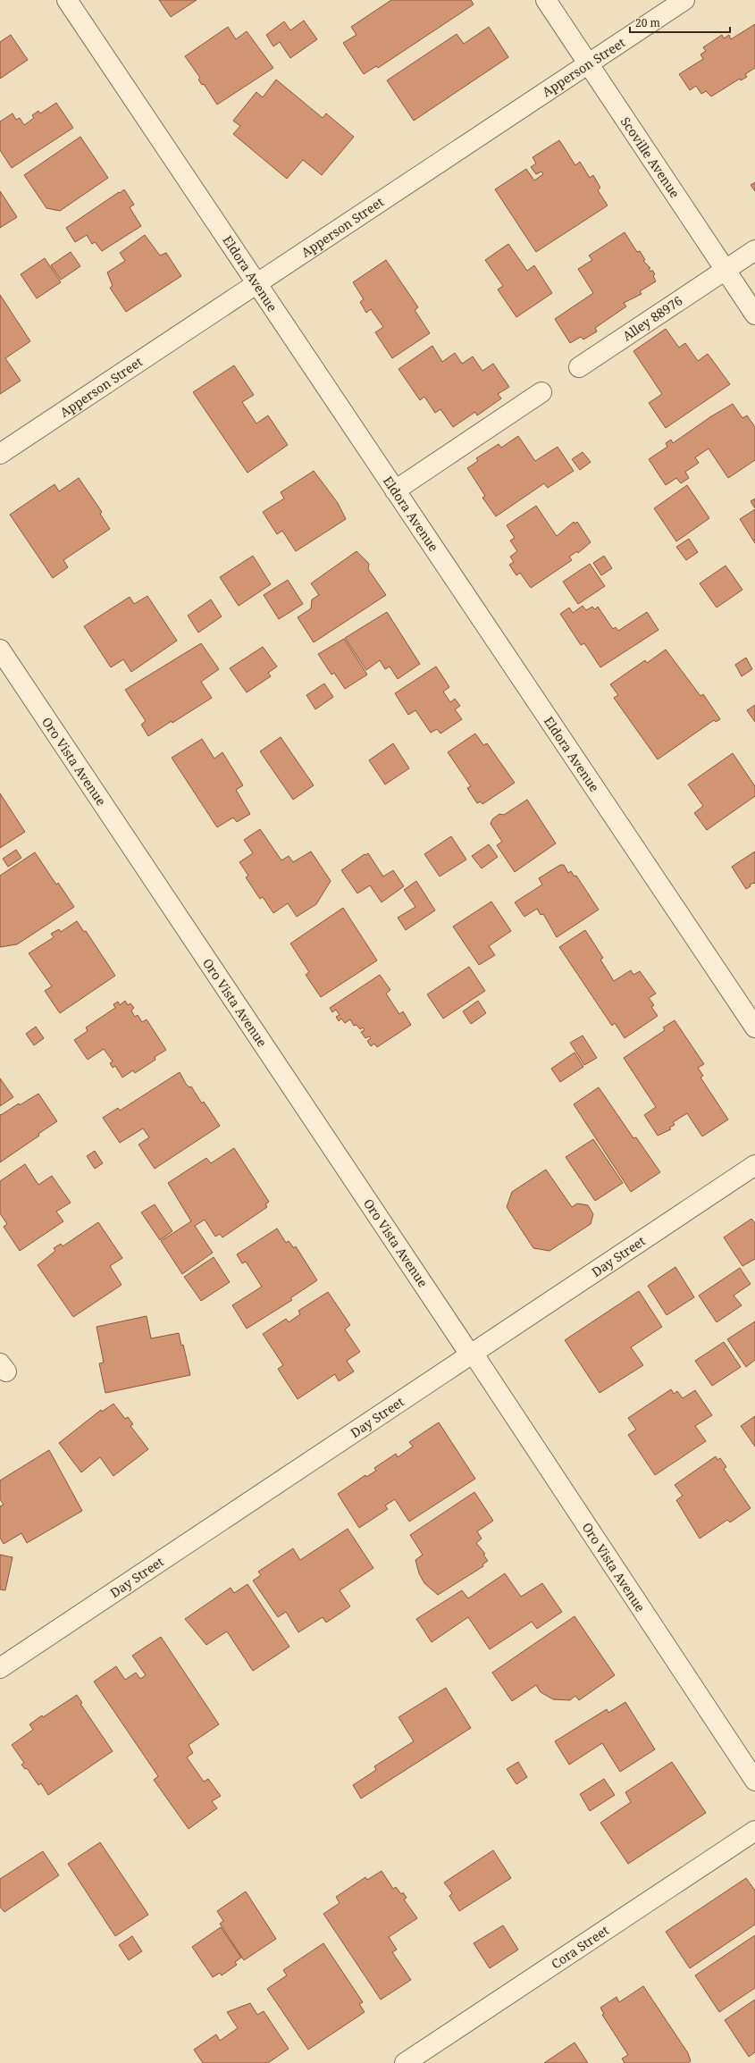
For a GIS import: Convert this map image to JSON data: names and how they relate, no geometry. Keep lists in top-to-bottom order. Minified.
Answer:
{"streets":{"street":["Apperson Street","Scoville Avenue","Eldora Avenue","Alley 88976","Oro Vista Avenue","Day Street","Cora Street"]},"crossings":[["Apperson Street","Scoville Avenue"],["Apperson Street","Eldora Avenue"],["Scoville Avenue","Alley 88976"],["Oro Vista Avenue","Day Street"]],"scale_bar":"20 m"}
